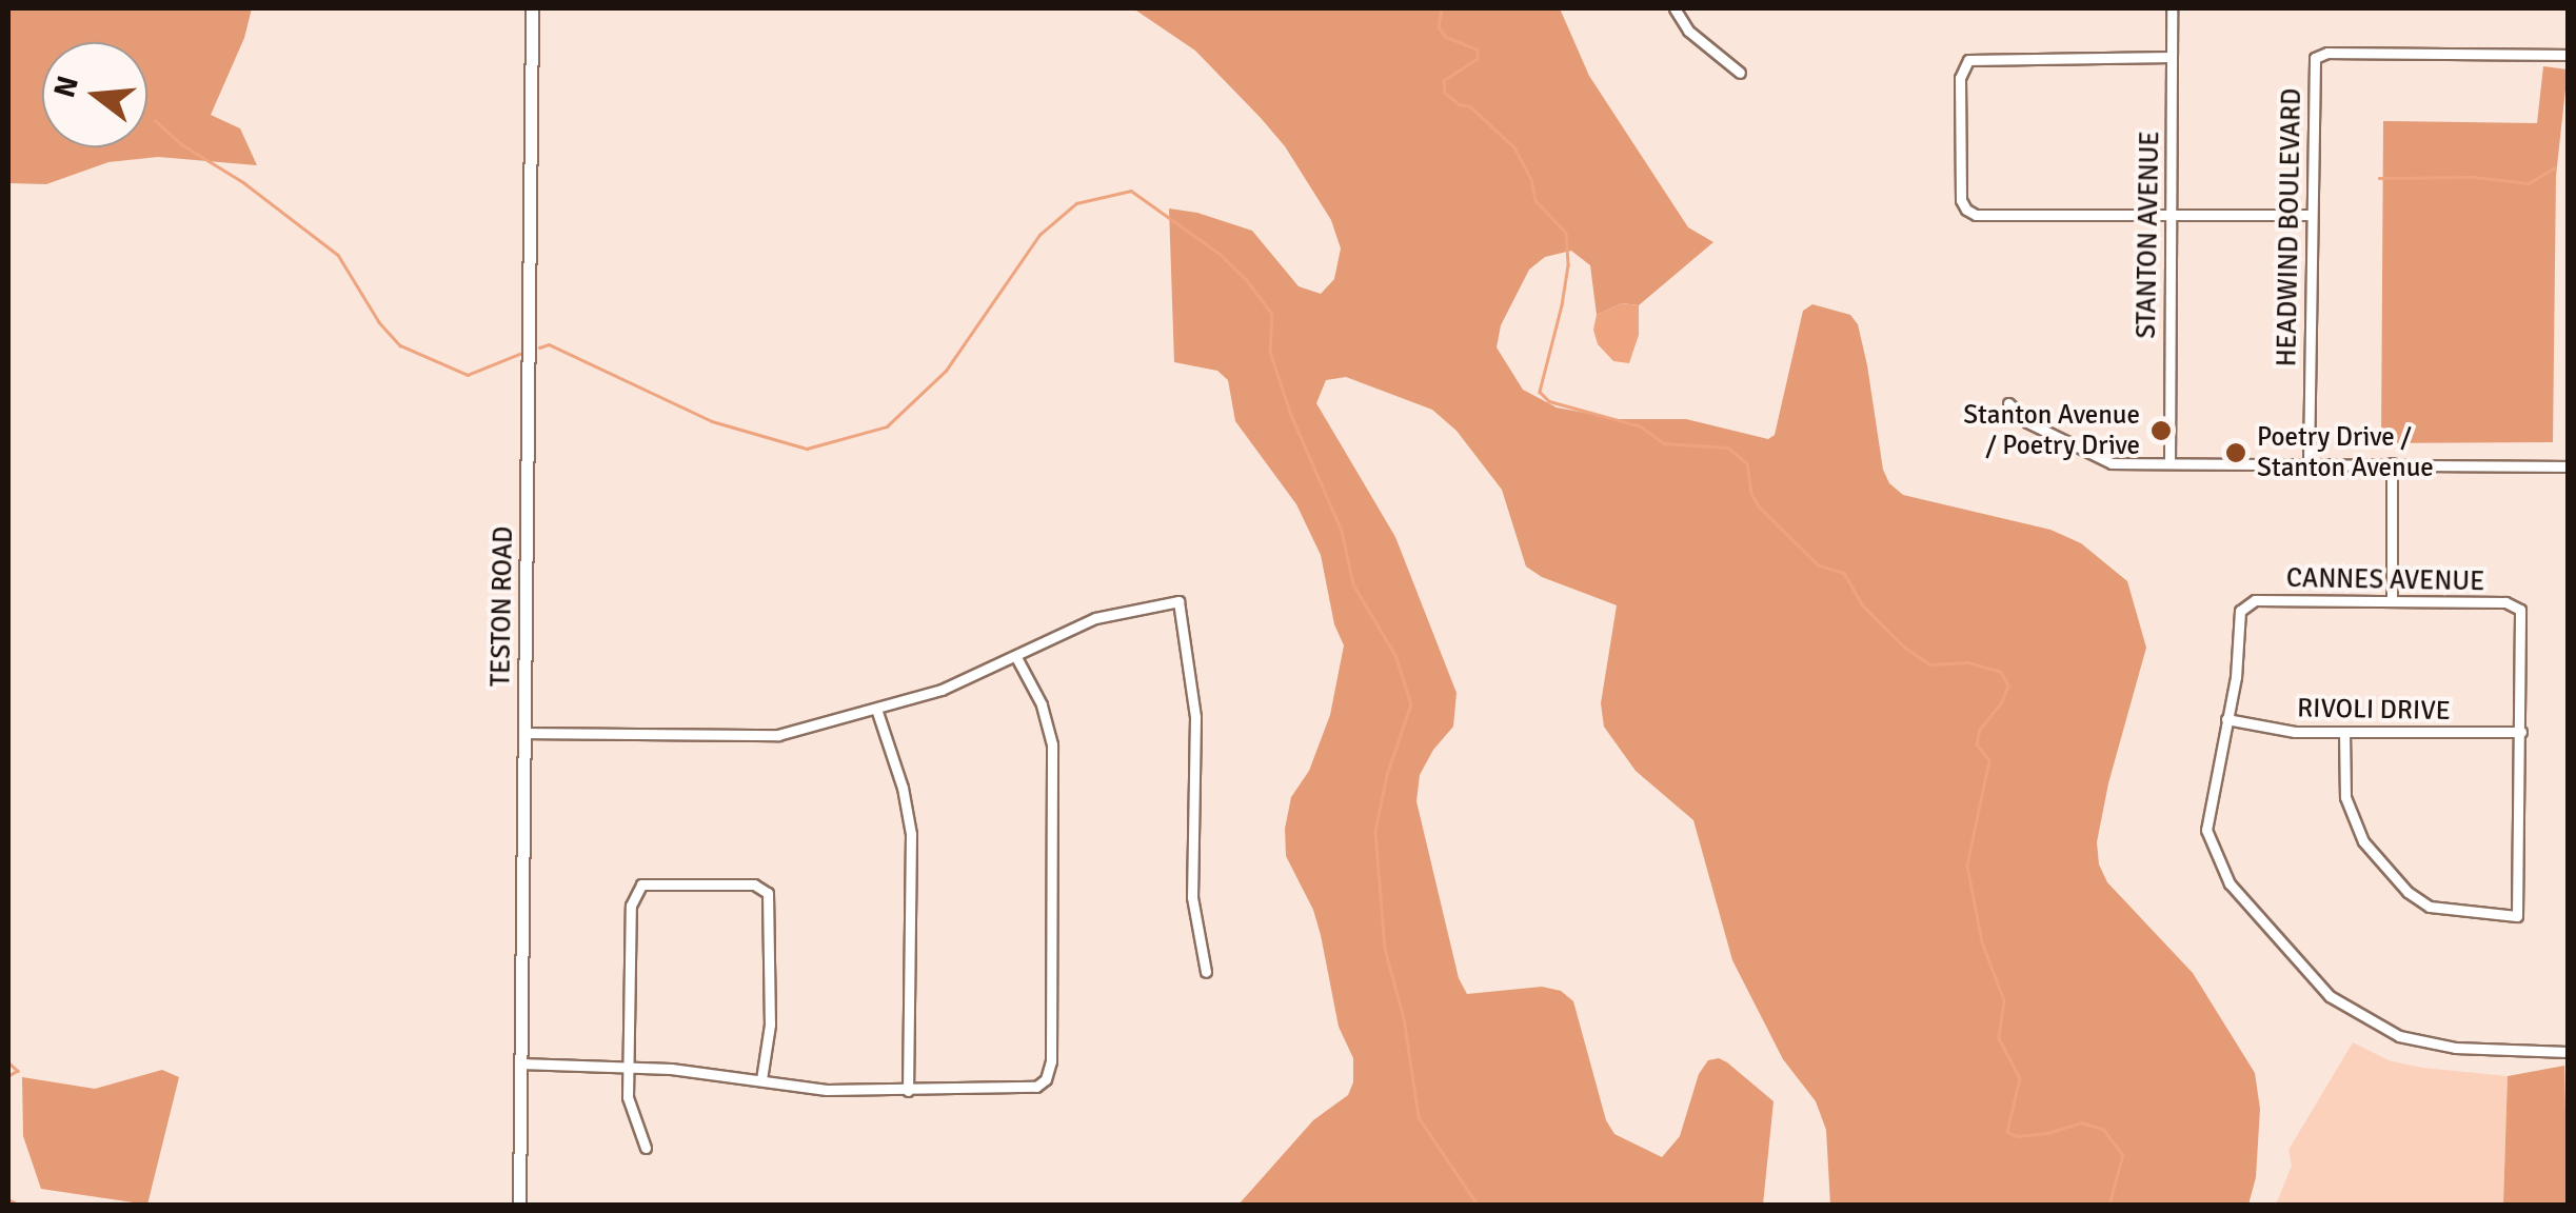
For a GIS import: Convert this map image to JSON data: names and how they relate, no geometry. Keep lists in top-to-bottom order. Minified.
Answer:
{"streets":{"street":["HEADWIND BOULEVARD","STANTON AVENUE","CANNES AVENUE","TESTON ROAD","RIVOLI DRIVE"]},"crossings":[["CANNES AVENUE","RIVOLI DRIVE"]],"places":["Stanton Avenue / Poetry Drive","Poetry Drive / Stanton Avenue"],"north":"left"}
